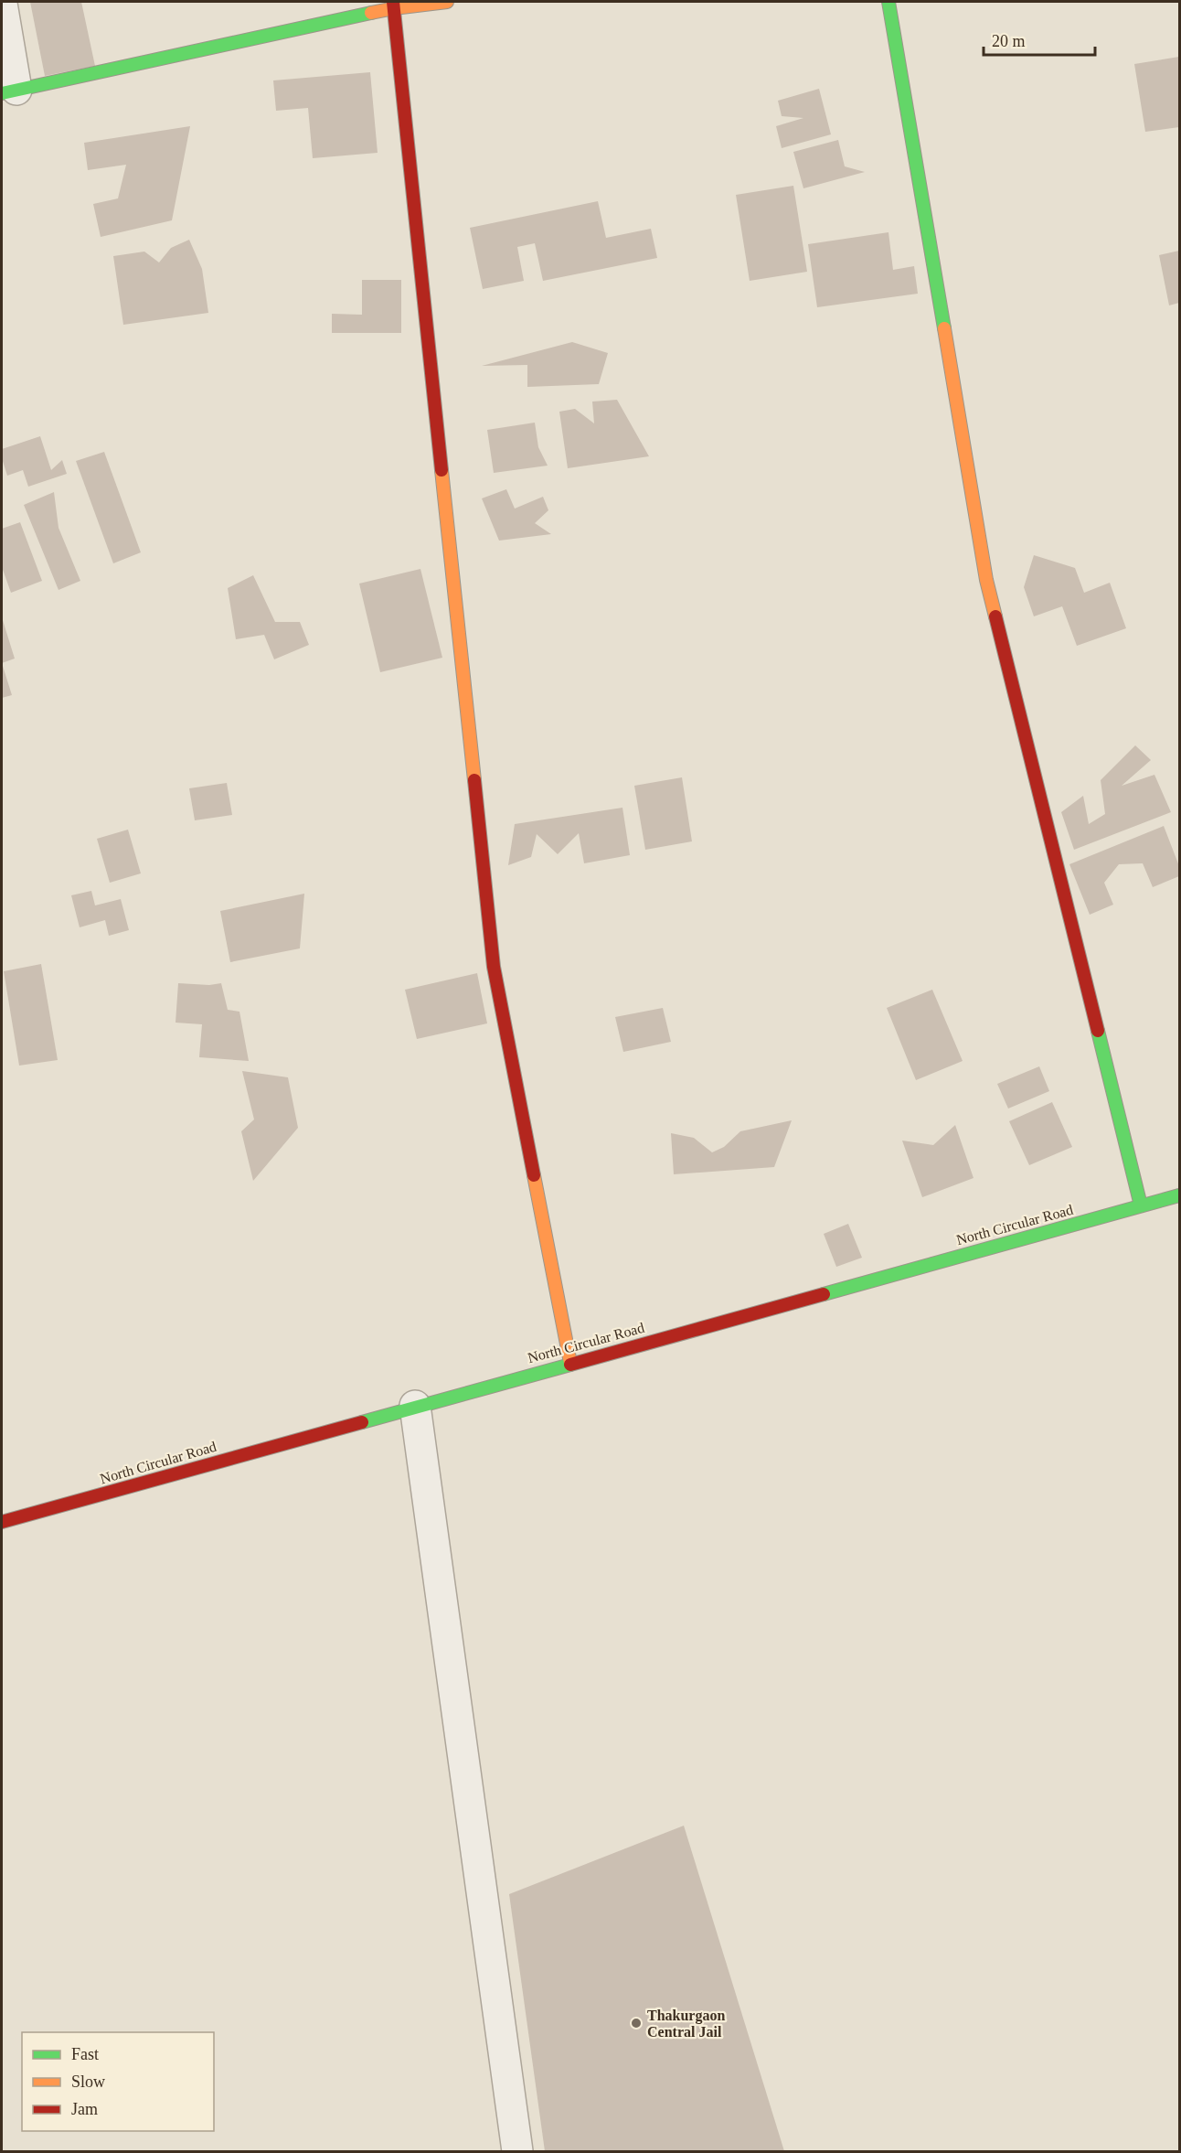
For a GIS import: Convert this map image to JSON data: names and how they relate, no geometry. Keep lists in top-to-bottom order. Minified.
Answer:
{"streets":{"street":["North Circular Road"]},"places":["Thakurgaon Central Jail"],"legend":["Fast","Slow","Jam"],"scale_bar":"20 m"}
